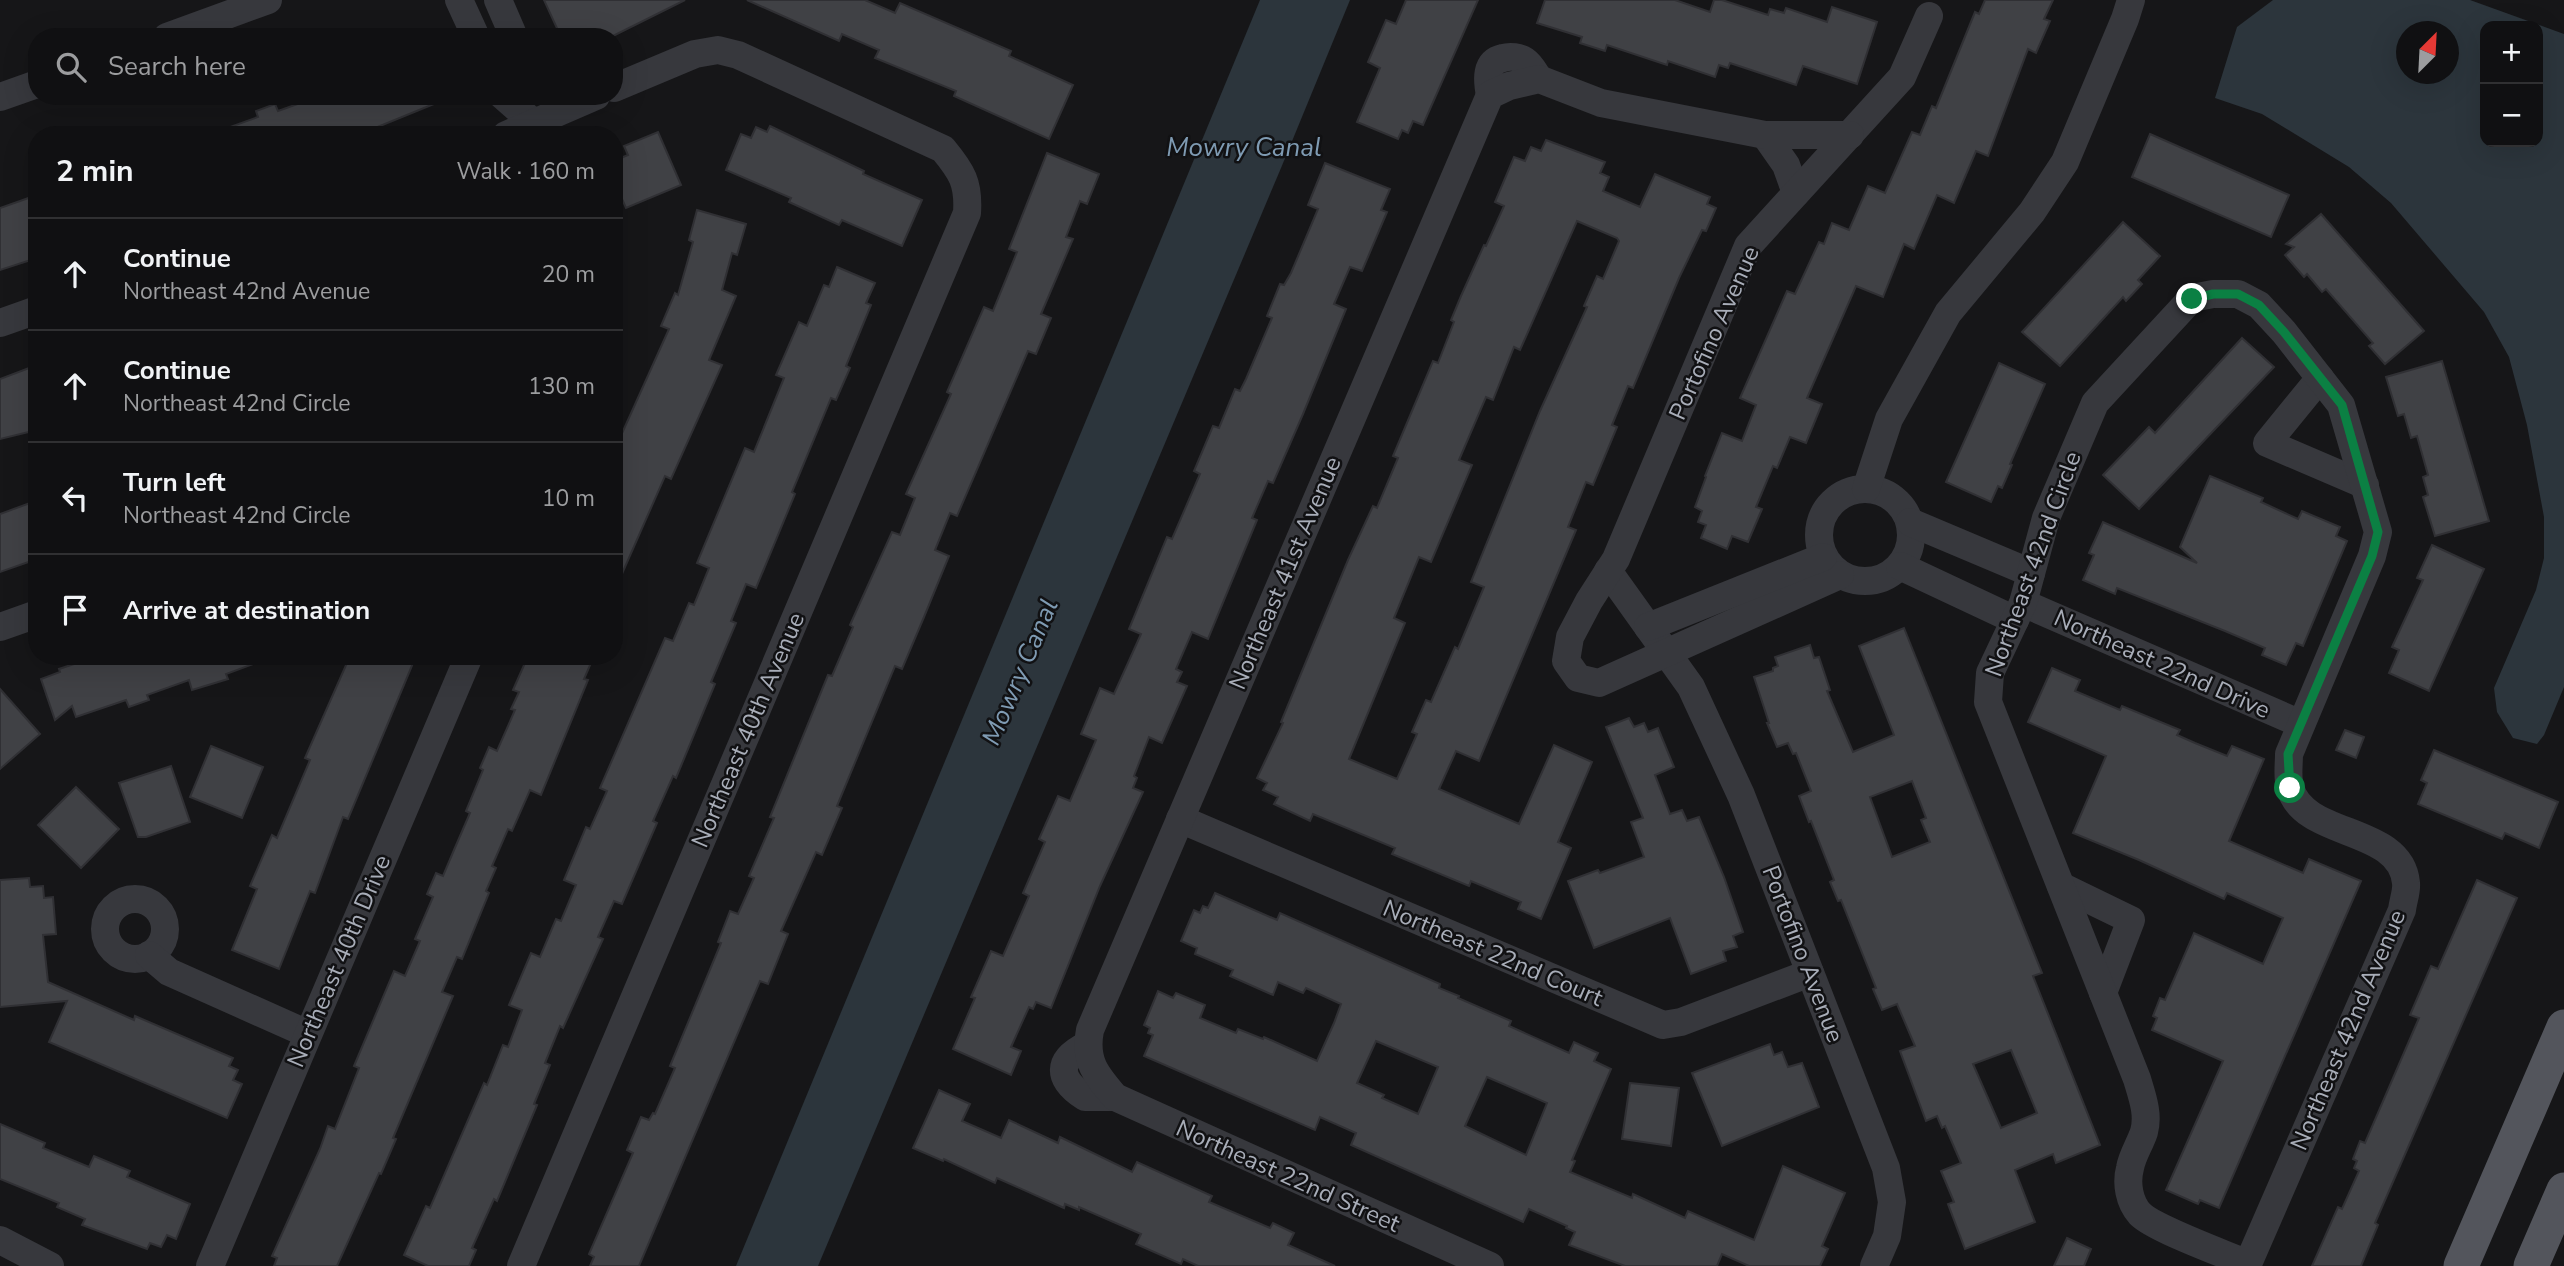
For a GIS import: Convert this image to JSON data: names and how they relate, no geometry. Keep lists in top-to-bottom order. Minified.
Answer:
{"streets":{"street":["Portofino Avenue","Northeast 42nd Circle","Northeast 41st Avenue","Northeast 22nd Drive","Northeast 40th Avenue","Northeast 22nd Court","Northeast 40th Drive","Northeast 42nd Avenue","Northeast 22nd Street"]},"crossings":[["Portofino Avenue","Northeast 22nd Court"],["Northeast 42nd Circle","Northeast 22nd Drive"],["Northeast 42nd Circle","Northeast 42nd Avenue"],["Northeast 41st Avenue","Northeast 22nd Court"],["Northeast 41st Avenue","Northeast 22nd Street"],["Northeast 22nd Drive","Northeast 42nd Avenue"]],"water":["Mowry Canal"],"north":"top right","page":{"map_buttons":["+","−"],"search":"Search here","heading":["2 min","Walk · 160 m"],"list":[["Continue","Northeast 42nd Avenue","20 m"],["Continue","Northeast 42nd Circle","130 m"],["Turn left","Northeast 42nd Circle","10 m"],"Arrive at destination"]}}
